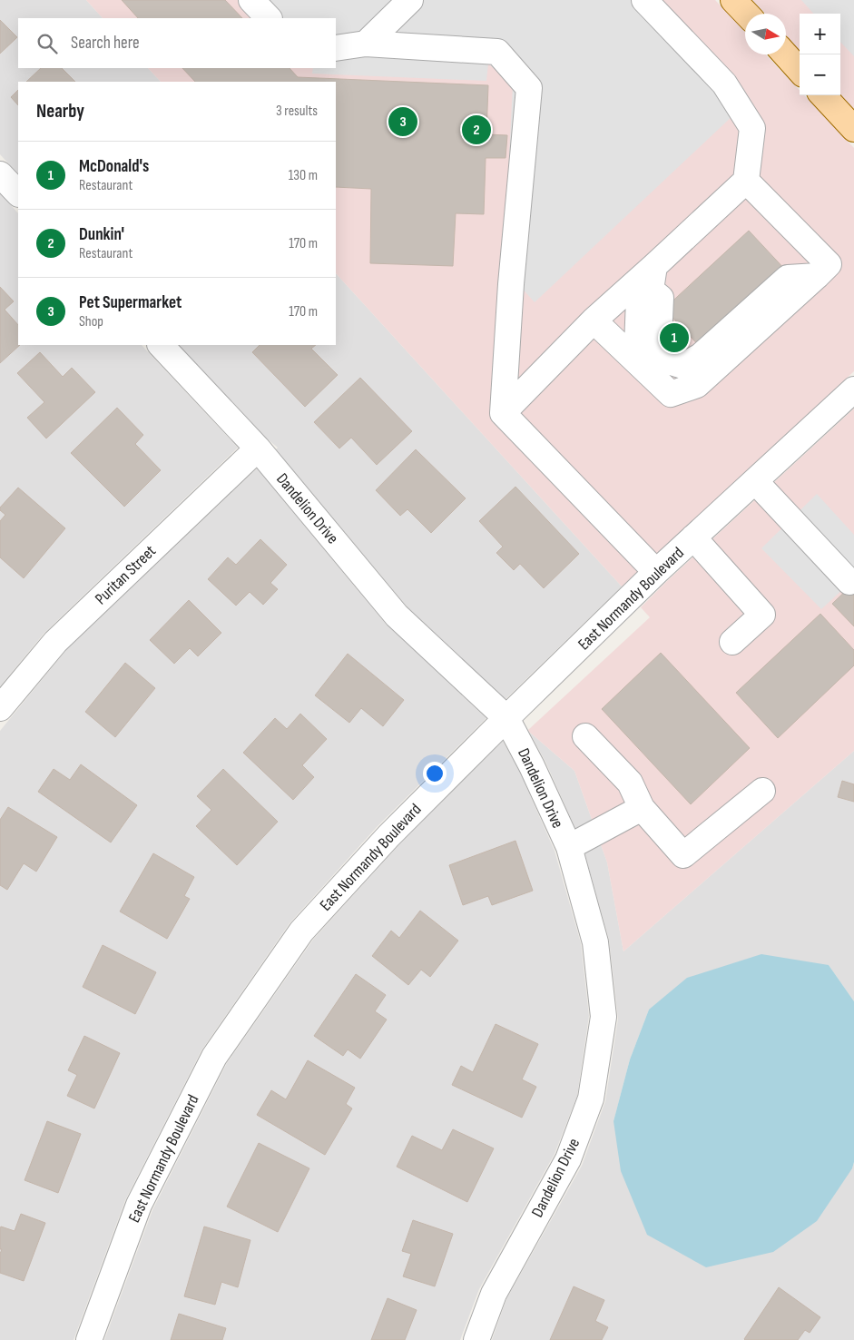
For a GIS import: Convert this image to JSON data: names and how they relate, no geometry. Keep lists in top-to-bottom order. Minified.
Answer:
{"streets":{"street":["Dandelion Drive","Puritan Street","East Normandy Boulevard"]},"crossings":[["Dandelion Drive","Puritan Street"],["Dandelion Drive","East Normandy Boulevard"]],"north":"right","page":{"map_buttons":["+","−"],"search":"Search here","heading":["Nearby","3 results"],"pins":["3","2","1"],"list":[{"mark":"1","name":"McDonald's","note":"Restaurant","value":"130 m"},{"mark":"2","name":"Dunkin'","note":"Restaurant","value":"170 m"},{"mark":"3","name":"Pet Supermarket","note":"Shop","value":"170 m"}]}}
